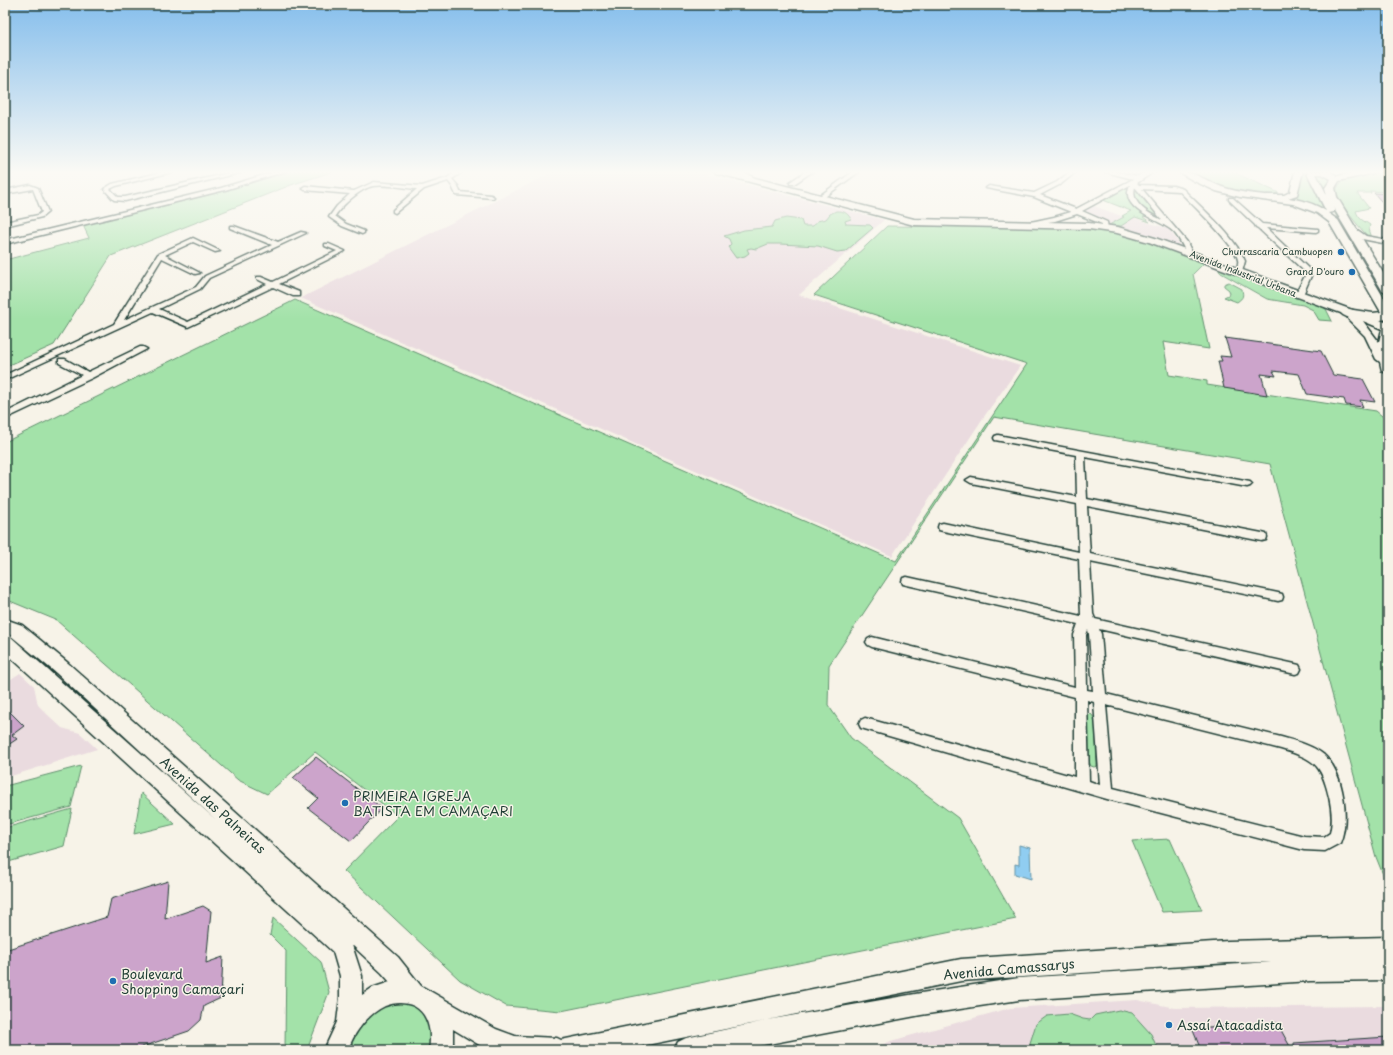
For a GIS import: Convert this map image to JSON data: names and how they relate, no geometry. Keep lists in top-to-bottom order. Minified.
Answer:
{"streets":{"street":["Avenida Industrial Urbana","Avenida das Palneiras","Avenida Camassarys"]},"places":["Churrascaria Cambuopen","Grand D'ouro","PRIMEIRA IGREJA BATISTA EM CAMAÇARI","Boulevard Shopping Camaçari","Assaí Atacadista"]}
